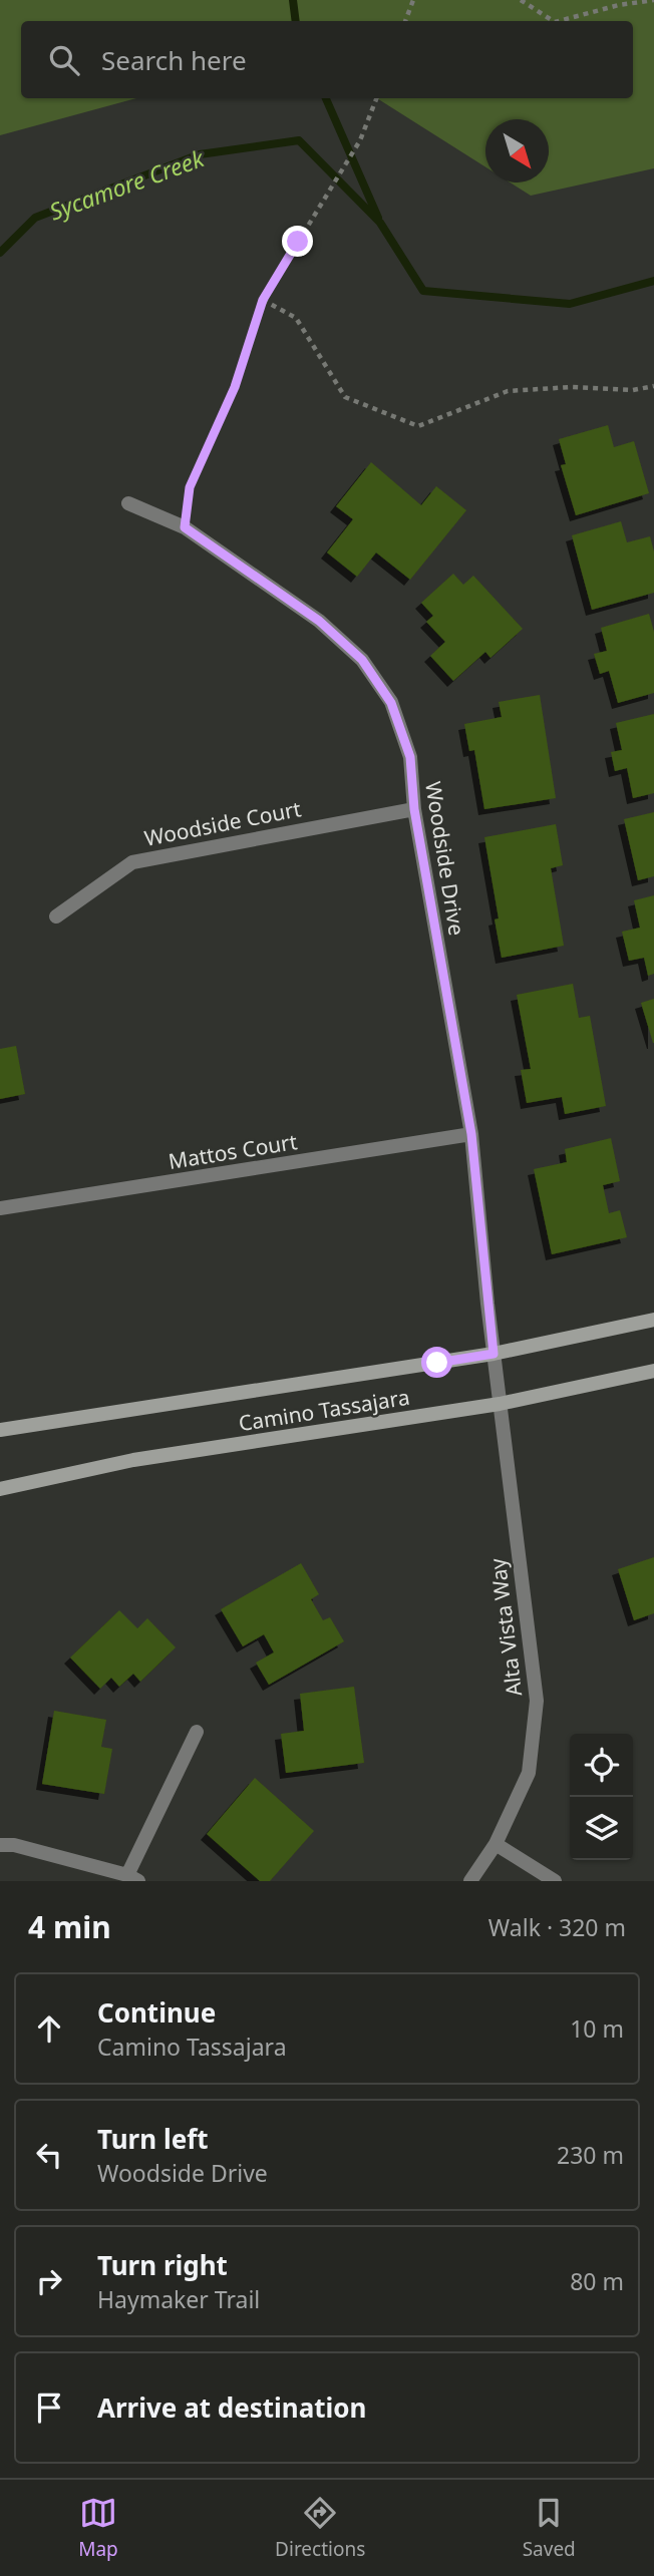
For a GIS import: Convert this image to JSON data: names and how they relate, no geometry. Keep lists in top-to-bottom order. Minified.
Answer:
{"streets":{"main road":["Camino Tassajara"],"street":["Woodside Court","Woodside Drive","Mattos Court","Alta Vista Way"]},"crossings":[["Woodside Court","Woodside Drive"],["Woodside Drive","Mattos Court"],["Woodside Drive","Camino Tassajara"],["Woodside Drive","Alta Vista Way"],["Camino Tassajara","Alta Vista Way"]],"water":["Sycamore Creek"],"north":"bottom right","page":{"search":"Search here","heading":["4 min","Walk · 320 m"],"list":[["Continue","Camino Tassajara","10 m"],["Turn left","Woodside Drive","230 m"],["Turn right","Haymaker Trail","80 m"],"Arrive at destination"],"nav":["Map","Directions","Saved"]}}
